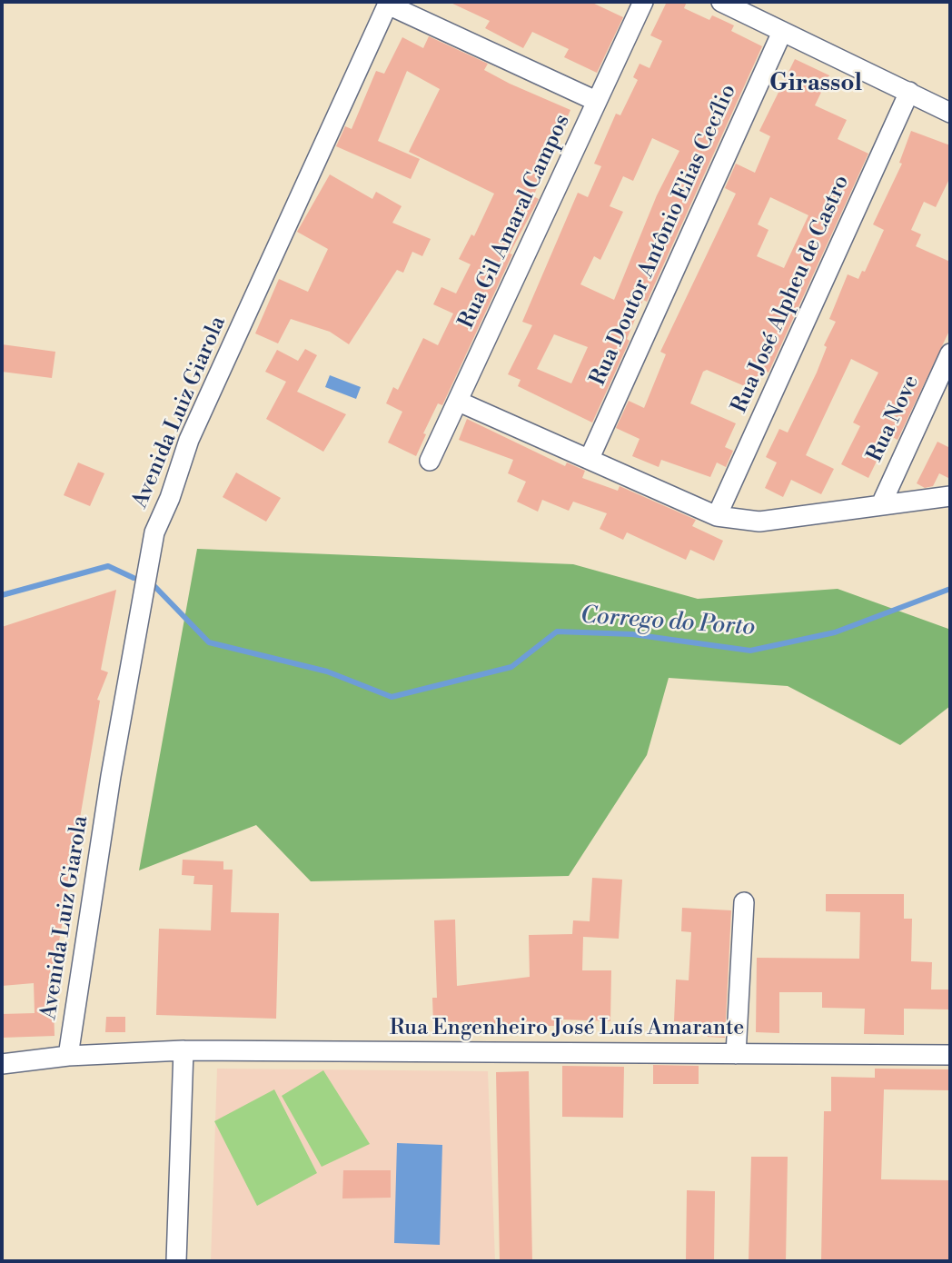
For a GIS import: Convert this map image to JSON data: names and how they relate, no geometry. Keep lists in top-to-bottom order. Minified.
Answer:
{"streets":{"street":["Rua Gil Amaral Campos","Rua Doutor Antônio Elias Cecílio","Rua José Alpheu de Castro","Avenida Luiz Giarola","Rua Nove","Rua Engenheiro José Luís Amarante"]},"crossings":[["Avenida Luiz Giarola","Rua Engenheiro José Luís Amarante"]],"districts":["Girassol"],"water":["Corrego do Porto"]}
